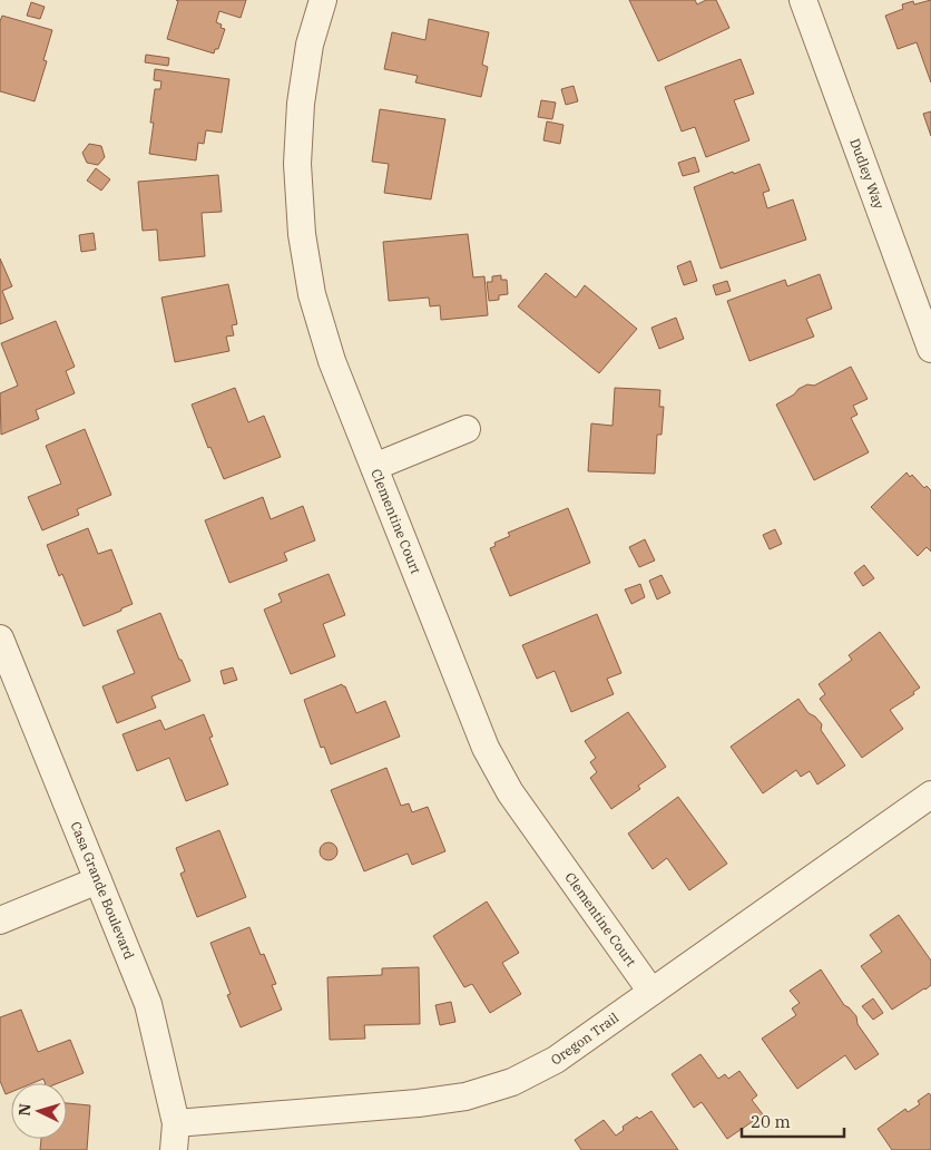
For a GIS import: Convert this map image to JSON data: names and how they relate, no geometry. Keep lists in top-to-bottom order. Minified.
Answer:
{"streets":{"street":["Dudley Way","Clementine Court","Casa Grande Boulevard","Oregon Trail"]},"crossings":[["Clementine Court","Oregon Trail"],["Casa Grande Boulevard","Oregon Trail"]],"scale_bar":"20 m","north":"left"}
